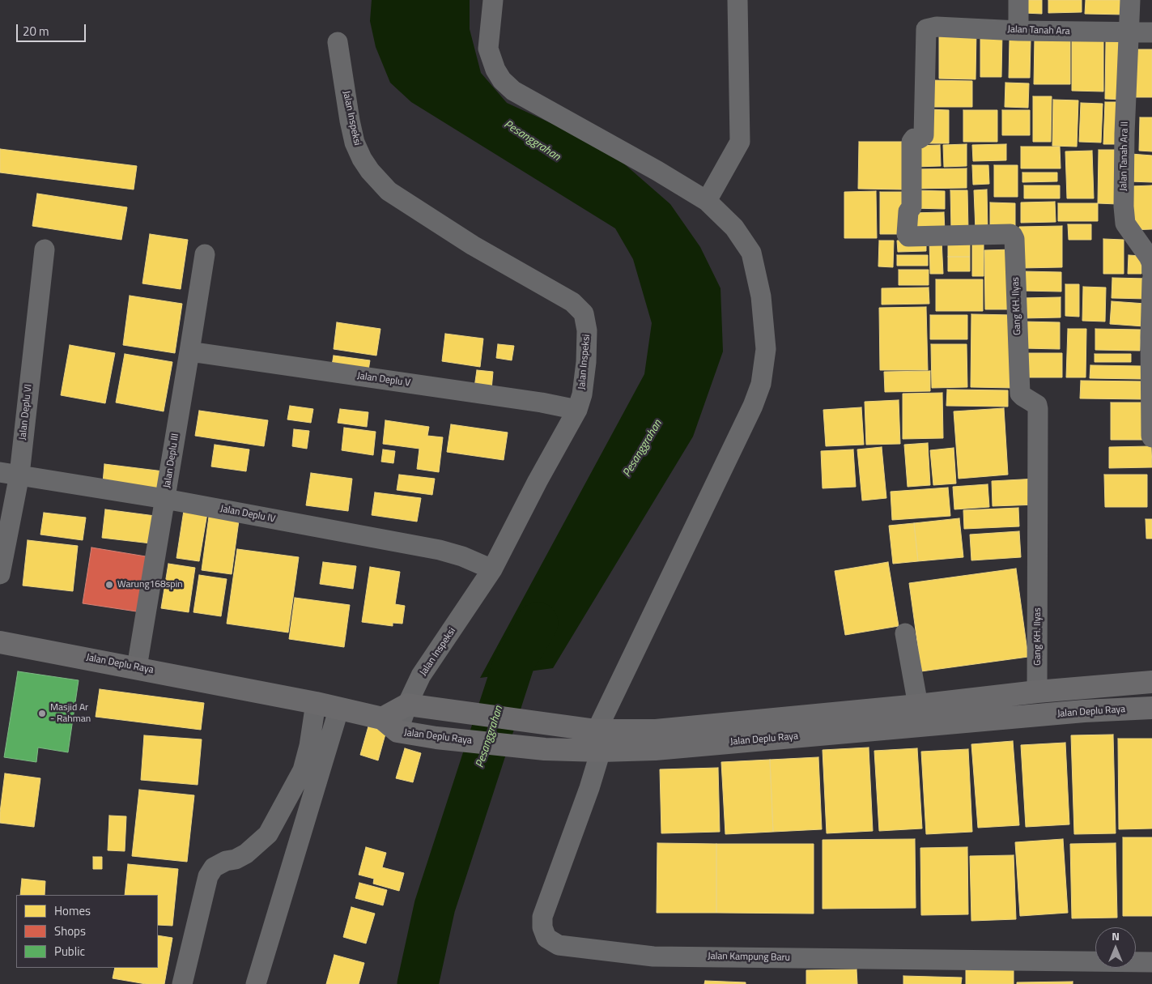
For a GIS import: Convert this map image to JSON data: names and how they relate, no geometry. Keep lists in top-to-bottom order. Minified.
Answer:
{"streets":{"main road":["Jalan Deplu Raya"],"street":["Jalan Tanah Ara","Jalan Inspeksi","Jalan Tanah Ara II","Gang KH. Ilyas","Jalan Deplu V","Jalan Deplu VI","Jalan Deplu III","Jalan Deplu IV","Jalan Kampung Baru"]},"crossings":[["Jalan Tanah Ara","Jalan Tanah Ara II"],["Jalan Tanah Ara","Gang KH. Ilyas"],["Jalan Inspeksi","Jalan Deplu V"],["Jalan Inspeksi","Jalan Deplu IV"],["Jalan Inspeksi","Jalan Deplu Raya"],["Gang KH. Ilyas","Jalan Deplu Raya"],["Jalan Deplu V","Jalan Deplu III"],["Jalan Deplu VI","Jalan Deplu IV"],["Jalan Deplu III","Jalan Deplu IV"],["Jalan Deplu III","Jalan Deplu Raya"],["Jalan Deplu Raya","Jalan Kampung Baru"]],"water":["Pesanggrahan"],"places":["Warung168spin","Masjid Ar - Rahman"],"legend":["Homes","Shops","Public"],"scale_bar":"20 m","north":"top"}
